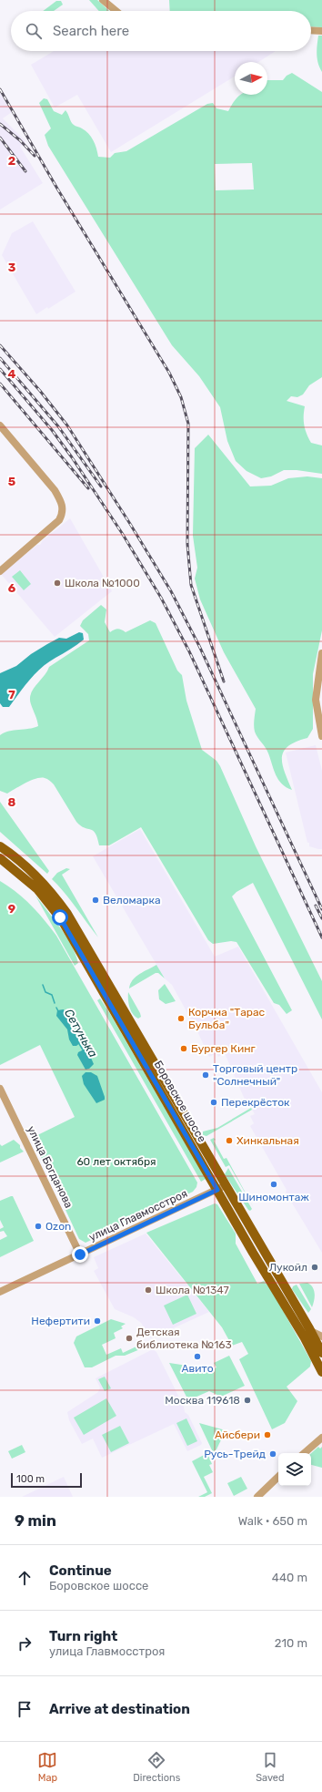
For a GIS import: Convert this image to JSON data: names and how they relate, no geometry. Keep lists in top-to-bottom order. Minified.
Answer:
{"streets":{"main road":["Боровское шоссе"],"street":["улица Богданова","улица Главмосстроя"]},"crossings":[["Боровское шоссе","улица Главмосстроя"],["улица Богданова","улица Главмосстроя"]],"water":["Сетунька"],"parks":["60 лет октября"],"places":["Школа №1000","Веломарка","Корчма \"Тарас Бульба\"","Бургер Кинг","Торговый центр \"Солнечный\"","Перекрёсток","Хинкальная","Шиномонтаж","Ozon","Лукойл","Школа №1347","Нефертити","Детская библиотека №163","Авито","Москва 119618","Айсбери","Русь-Трейд"],"scale_bar":"100 m","north":"right","page":{"search":"Search here","scale":"100 m","heading":["9 min","Walk · 650 m"],"list":[["Continue","Боровское шоссе","440 m"],["Turn right","улица Главмосстроя","210 m"],"Arrive at destination"],"nav":["Map","Directions","Saved"]},"grid":{"rows":["2","3","4","5","6","7","8","9"]}}
